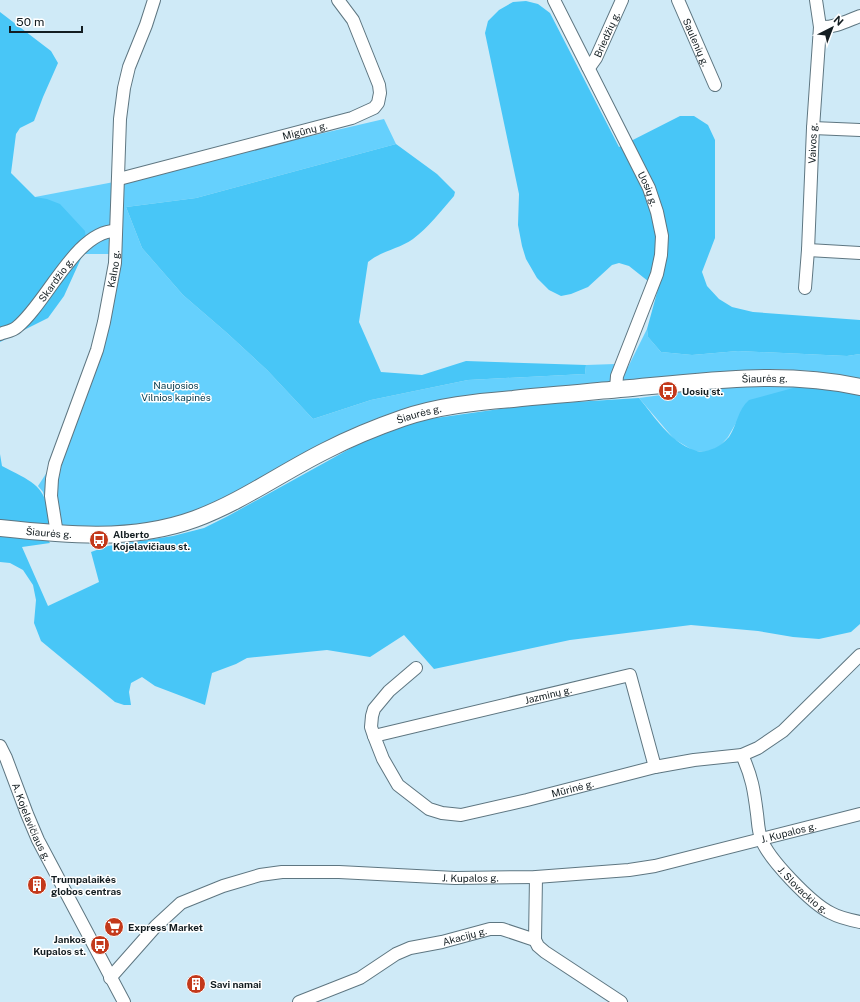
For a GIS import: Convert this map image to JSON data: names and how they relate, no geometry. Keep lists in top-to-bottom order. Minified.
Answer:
{"streets":{"main road":["Šiaurės g."],"street":["Briedžių g.","Saulenių g.","Migūnų g.","Vaivos g.","Uosių g.","Kalno g.","Skardžio g.","Jazminų g.","Mūrinė g.","A. Kojelavičiaus g.","J. Kupalos g.","J. Slovackio g.","Akacijų g."]},"crossings":[["Briedžių g.","Uosių g."],["Migūnų g.","Kalno g."],["Uosių g.","Šiaurės g."],["Kalno g.","Skardžio g."],["Kalno g.","Šiaurės g."],["Jazminų g.","Mūrinė g."],["Mūrinė g.","J. Slovackio g."],["A. Kojelavičiaus g.","J. Kupalos g."],["J. Kupalos g.","J. Slovackio g."]],"parks":["Naujosios Vilnios kapinės"],"places":{"bus stop":["Uosių st.","Alberto Kojelavičiaus st.","Jankos Kupalos st."],"building":["Trumpalaikės globos centras","Savi namai"],"supermarket":["Express Market"]},"scale_bar":"50 m","north":"top right"}
